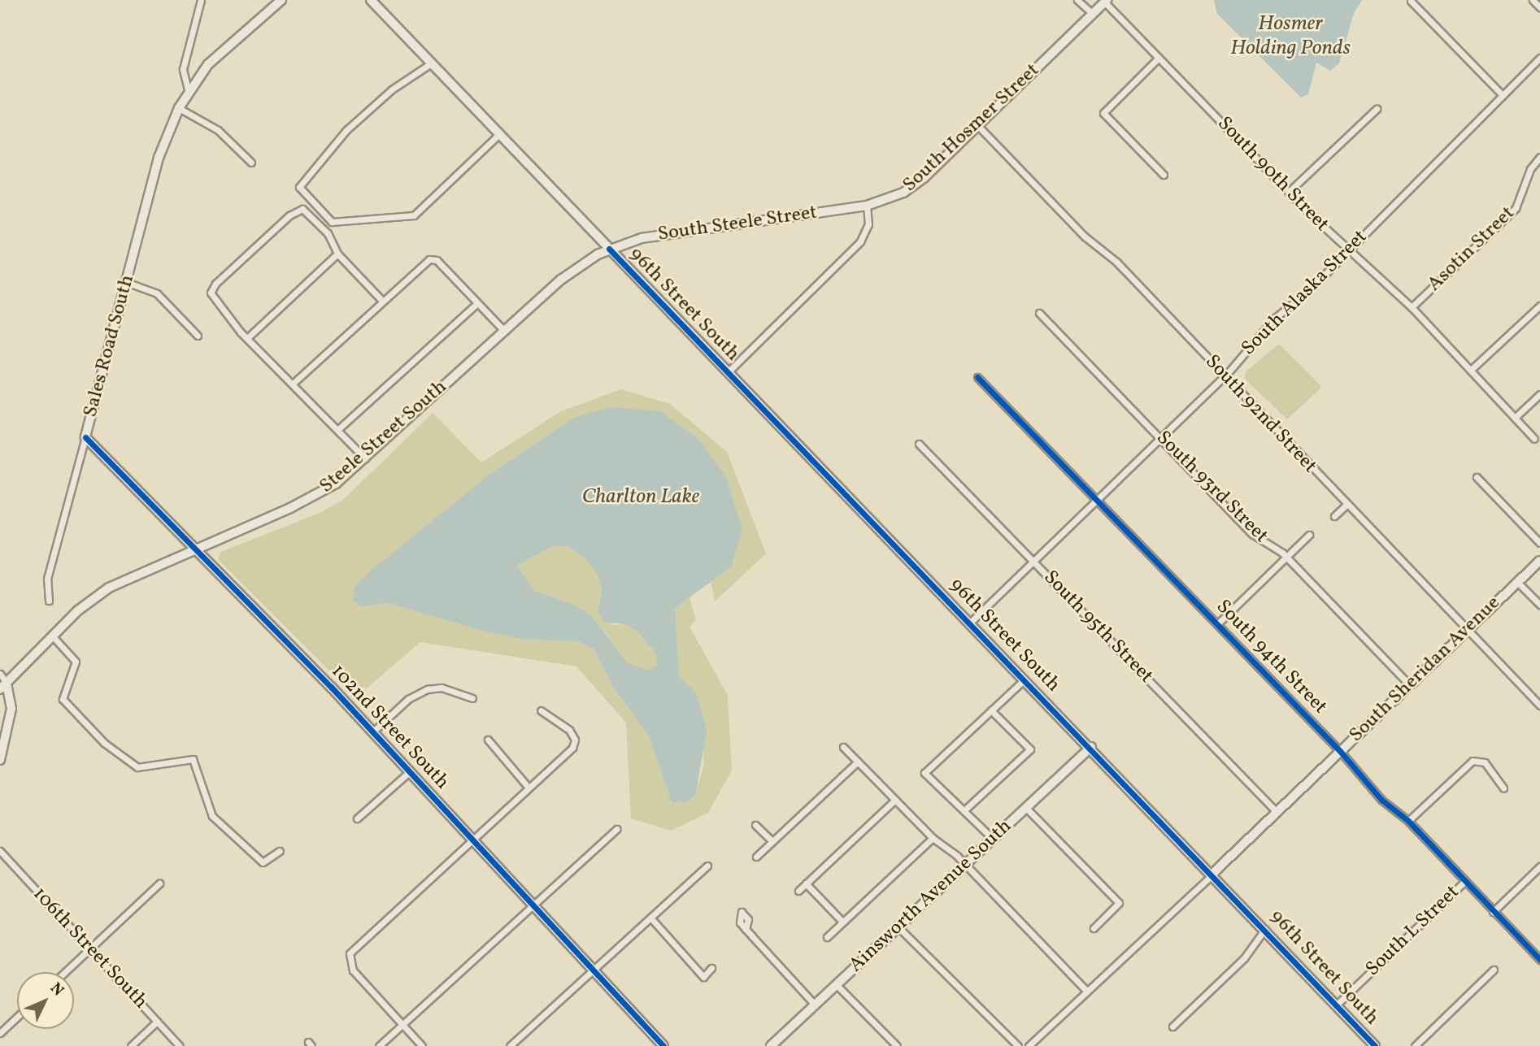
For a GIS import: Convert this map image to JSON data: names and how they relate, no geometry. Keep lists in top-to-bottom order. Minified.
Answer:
{"streets":{"main road":["South Hosmer Street","South Steele Street","96th Street South","Sales Road South","Steele Street South","South Sheridan Avenue","102nd Street South","Ainsworth Avenue South"],"street":["South 90th Street","Asotin Street","South Alaska Street","South 92nd Street","South 93rd Street","South 95th Street","South 94th Street","South L Street","106th Street South"]},"crossings":[["South Hosmer Street","South 90th Street"],["South Hosmer Street","South Steele Street"],["South Hosmer Street","South 92nd Street"],["South 90th Street","Asotin Street"],["South 90th Street","South Alaska Street"],["South Steele Street","96th Street South"],["South Steele Street","Steele Street South"],["South Alaska Street","96th Street South"],["South Alaska Street","South 92nd Street"],["South Alaska Street","South 93rd Street"],["South Alaska Street","South 95th Street"],["South Alaska Street","South 94th Street"],["96th Street South","Steele Street South"],["96th Street South","South Sheridan Avenue"],["96th Street South","Ainsworth Avenue South"],["96th Street South","South L Street"],["Sales Road South","102nd Street South"],["South 92nd Street","South Sheridan Avenue"],["Steele Street South","102nd Street South"],["South 93rd Street","South Sheridan Avenue"],["South 95th Street","South Sheridan Avenue"],["South 94th Street","South Sheridan Avenue"],["South 94th Street","South L Street"]],"water":["Hosmer Holding Ponds","Charlton Lake"],"north":"top right"}
